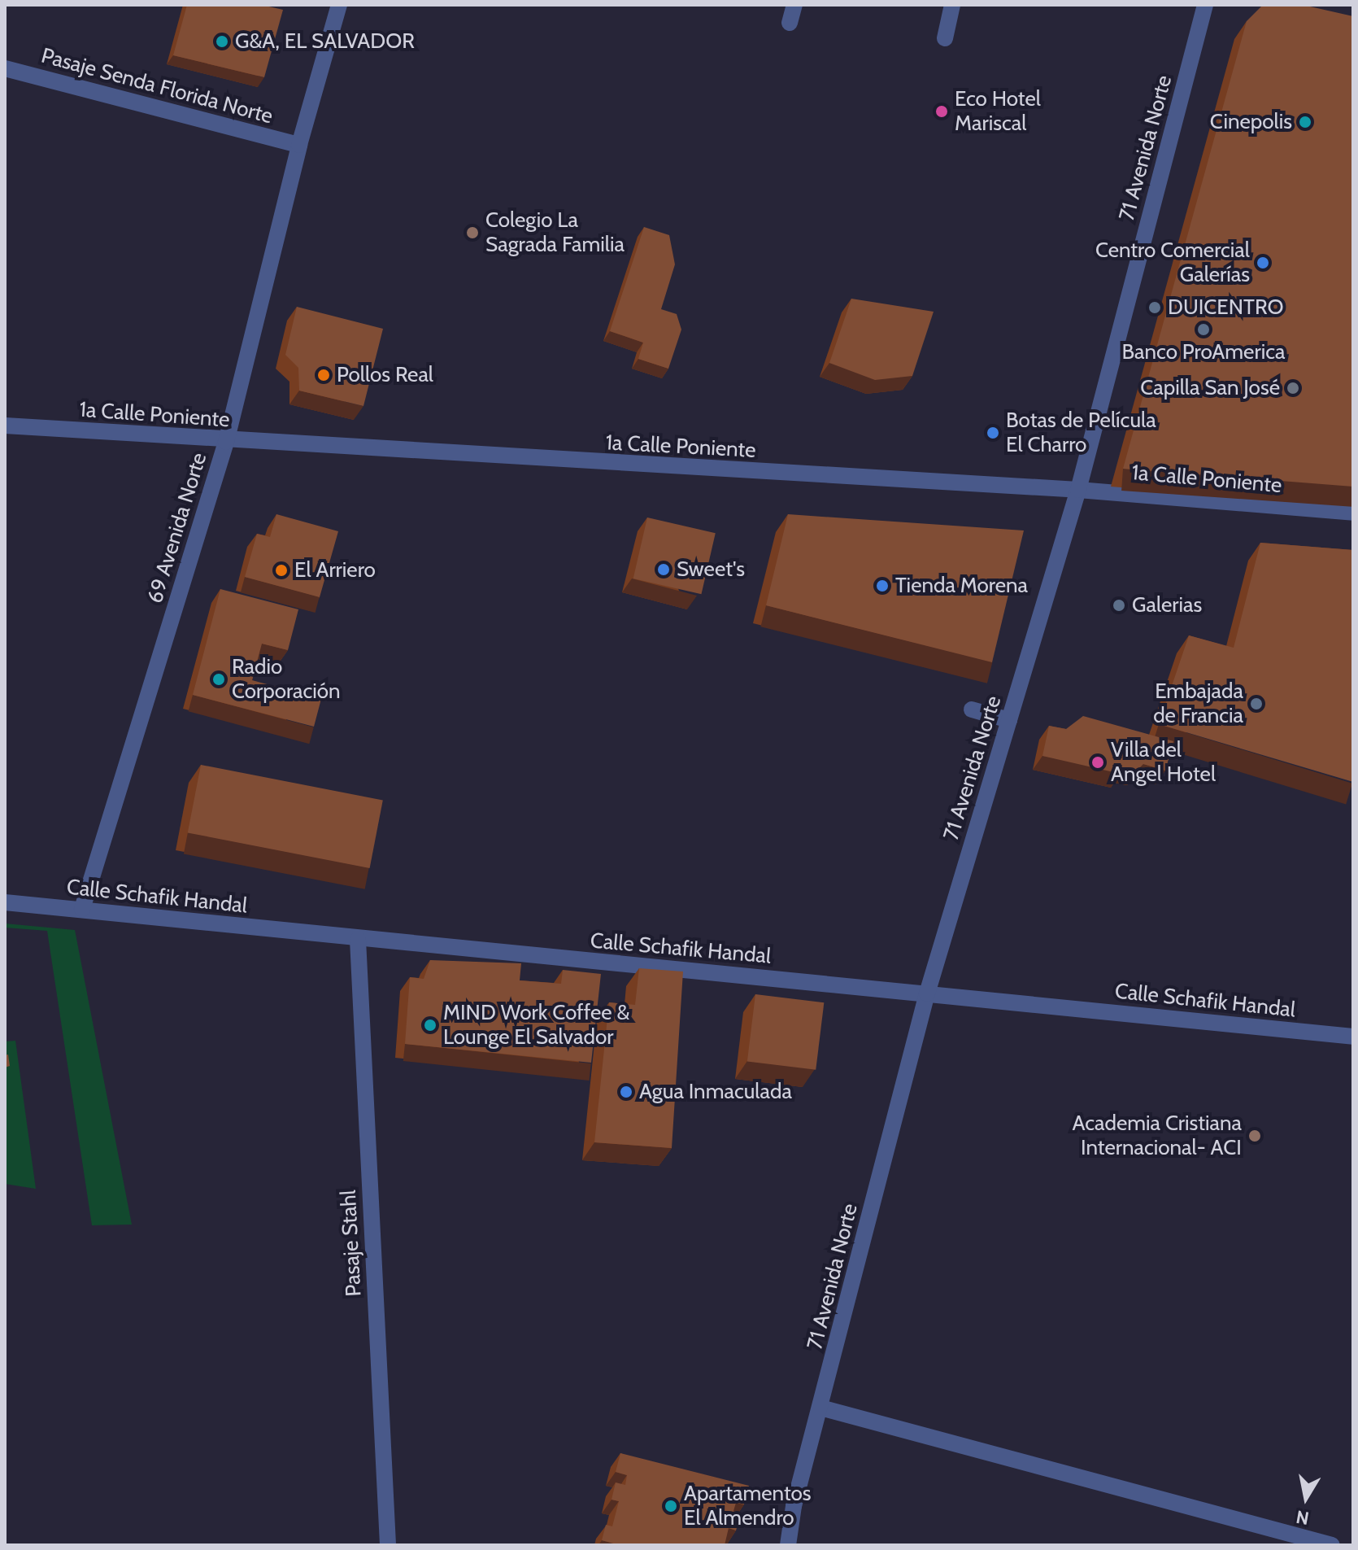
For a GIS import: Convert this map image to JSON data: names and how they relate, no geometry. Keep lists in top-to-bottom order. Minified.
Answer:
{"streets":{"street":["Pasaje Senda Florida Norte","71 Avenida Norte","1a Calle Poniente","69 Avenida Norte","Calle Schafik Handal","Pasaje Stahl"]},"crossings":[["Pasaje Senda Florida Norte","69 Avenida Norte"],["71 Avenida Norte","1a Calle Poniente"],["71 Avenida Norte","Calle Schafik Handal"],["1a Calle Poniente","69 Avenida Norte"],["69 Avenida Norte","Calle Schafik Handal"],["Calle Schafik Handal","Pasaje Stahl"]],"places":["G&A, EL SALVADOR","Eco Hotel Mariscal","Cinepolis","Colegio La Sagrada Familia","Centro Comercial Galerías","DUICENTRO","Banco ProAmerica","Pollos Real","Capilla San José","Botas de Película El Charro","Sweet's","El Arriero","Tienda Morena","Galerias","Radio Corporación","Embajada de Francia","Villa del Angel Hotel","MIND Work Coffee & Lounge El Salvador","Agua Inmaculada","Academia Cristiana Internacional- ACI","Apartamentos El Almendro"],"north":"bottom"}
